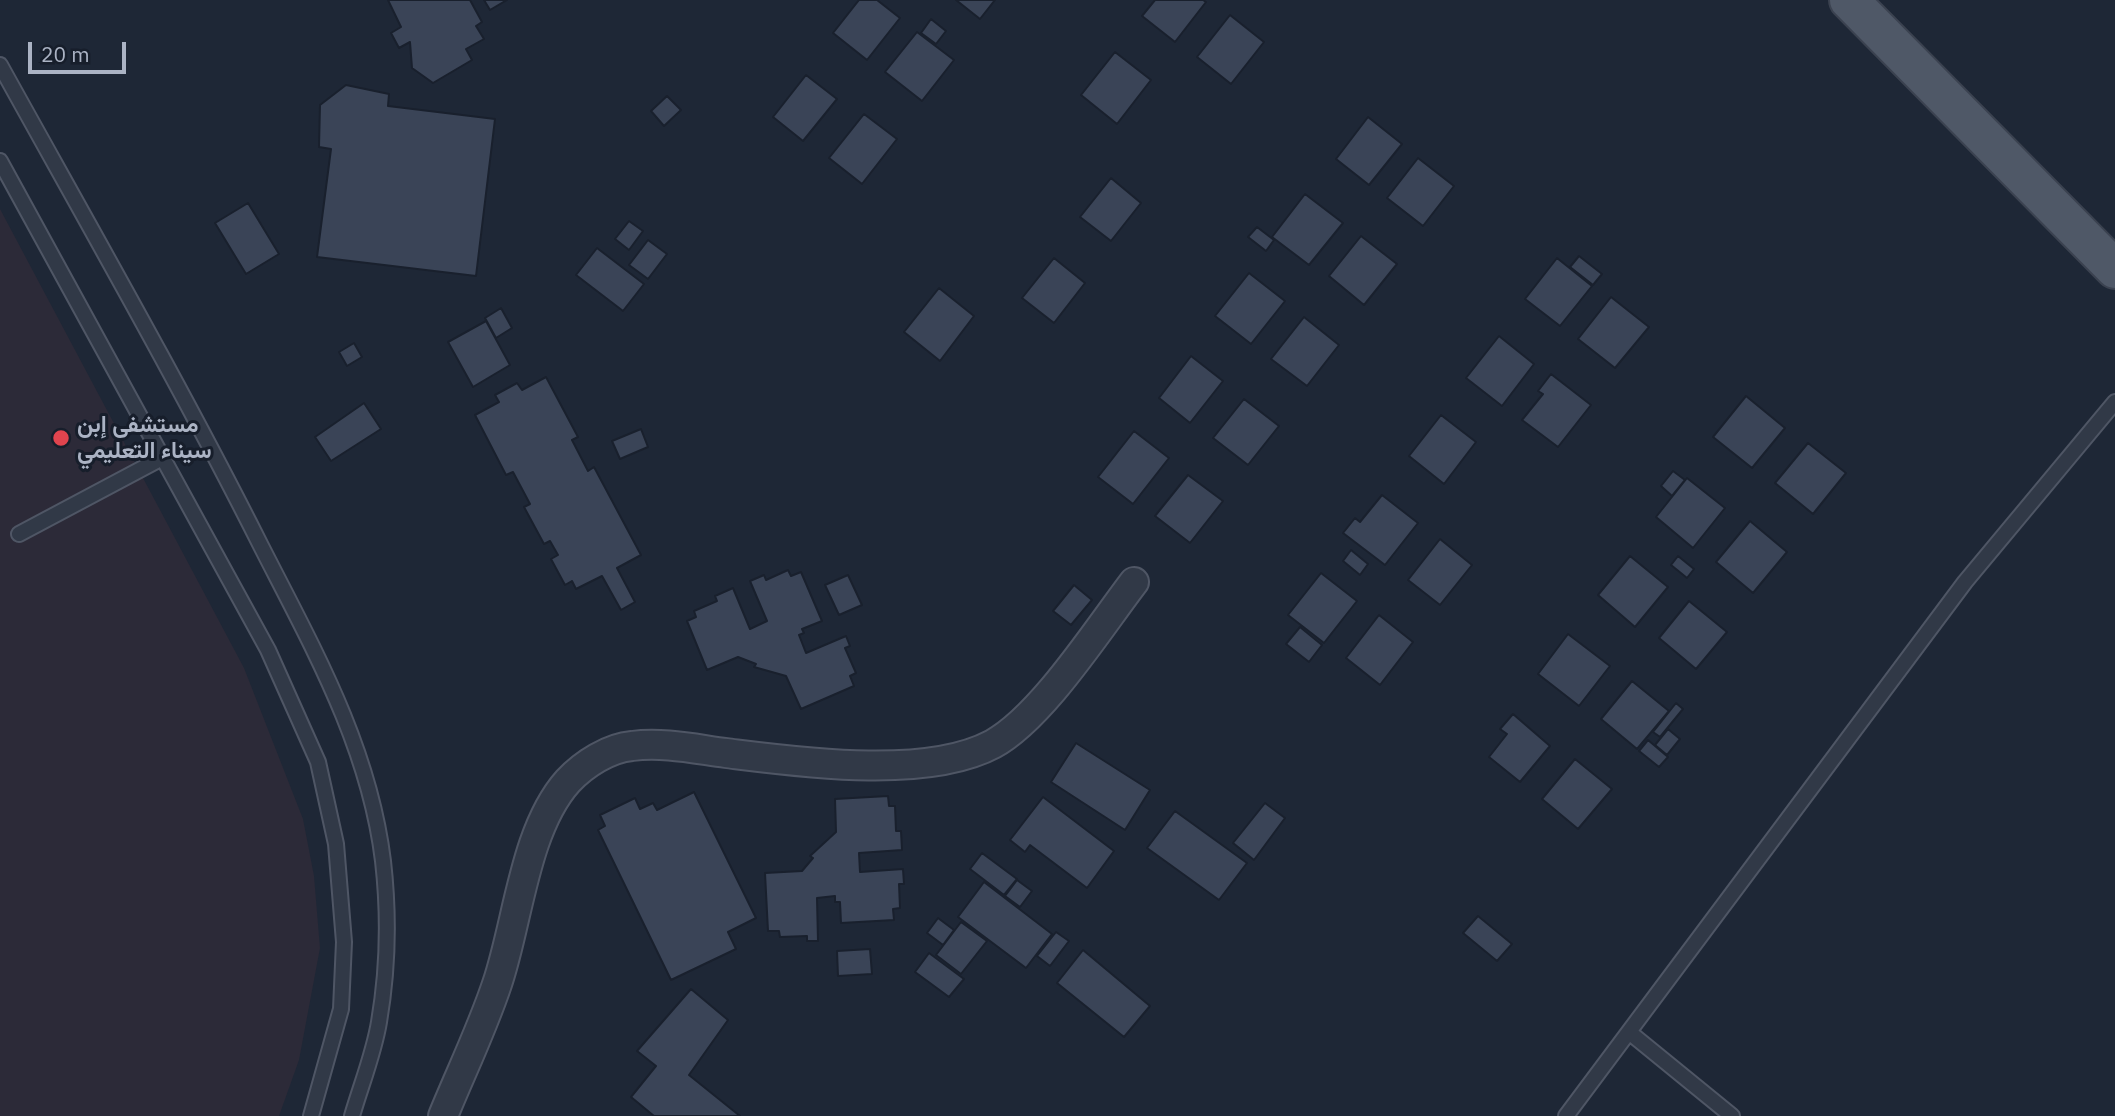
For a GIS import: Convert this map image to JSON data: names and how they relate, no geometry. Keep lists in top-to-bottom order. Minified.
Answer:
{"places":["مستشفى إبن سيناء التعليمي"],"scale_bar":"20 m"}
